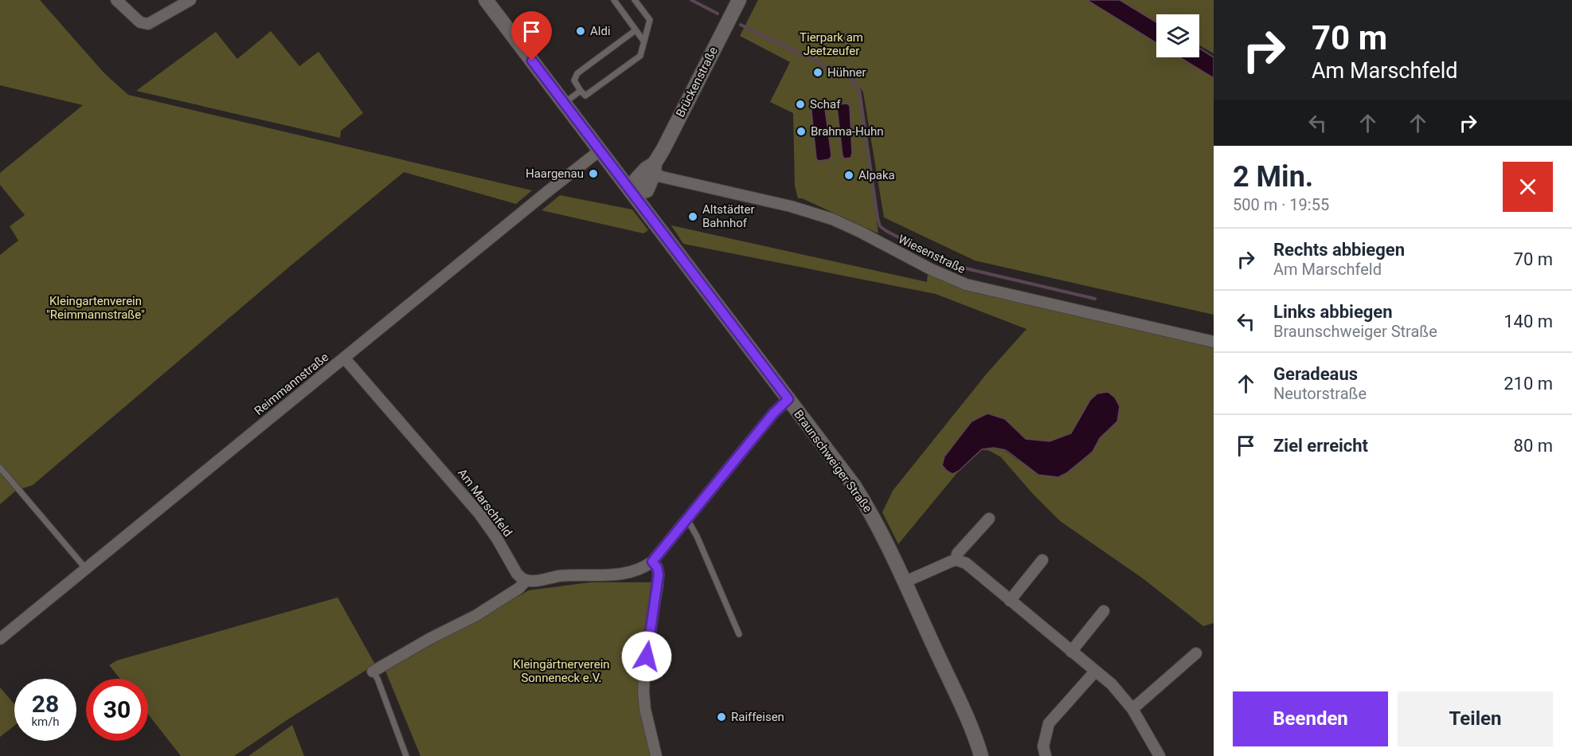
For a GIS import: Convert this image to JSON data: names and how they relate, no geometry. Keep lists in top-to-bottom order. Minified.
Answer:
{"streets":{"main road":["Brückenstraße","Braunschweiger Straße"],"street":["Wiesenstraße","Reimmannstraße","Am Marschfeld"]},"crossings":[["Brückenstraße","Wiesenstraße"],["Brückenstraße","Braunschweiger Straße"],["Reimmannstraße","Braunschweiger Straße"],["Reimmannstraße","Am Marschfeld"]],"parks":["Tierpark am Jeetzeufer","Kleingartenverein \"Reimmannstraße\"","Kleingärtnerverein Sonneneck e.V."],"places":["Aldi","Hühner","Schaf","Brahma-Huhn","Haargenau","Alpaka","Altstädter Bahnhof","Raiffeisen"],"page":{"turn":["70 m","Am Marschfeld"],"heading":["2 Min.","500 m · 19:55"],"list":[{"name":"Rechts abbiegen","note":"Am Marschfeld","value":"70 m"},{"name":"Links abbiegen","note":"Braunschweiger Straße","value":"140 m"},{"name":"Geradeaus","note":"Neutorstraße","value":"210 m"},{"name":"Ziel erreicht","value":"80 m"}],"speed":"28 km/h","limit":"30","buttons":["Beenden","Teilen"]}}
